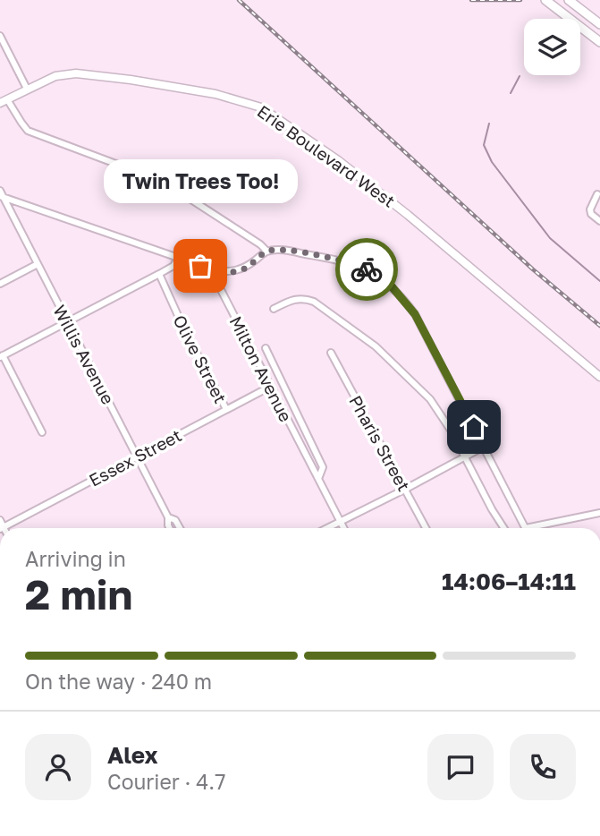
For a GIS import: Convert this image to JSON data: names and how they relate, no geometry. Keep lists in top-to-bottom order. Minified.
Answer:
{"streets":{"main road":["Erie Boulevard West"],"street":["Willis Avenue","Olive Street","Milton Avenue","Pharis Street","Essex Street"]},"crossings":[["Willis Avenue","Essex Street"],["Olive Street","Essex Street"],["Milton Avenue","Essex Street"]],"places":["Twin Trees Too!"],"page":{"bubble":"Twin Trees Too!","heading":["2 min","Arriving in","14:06–14:11"],"panel":["Alex","Courier · 4.7"],"bar":"On the way · 240 m"}}
